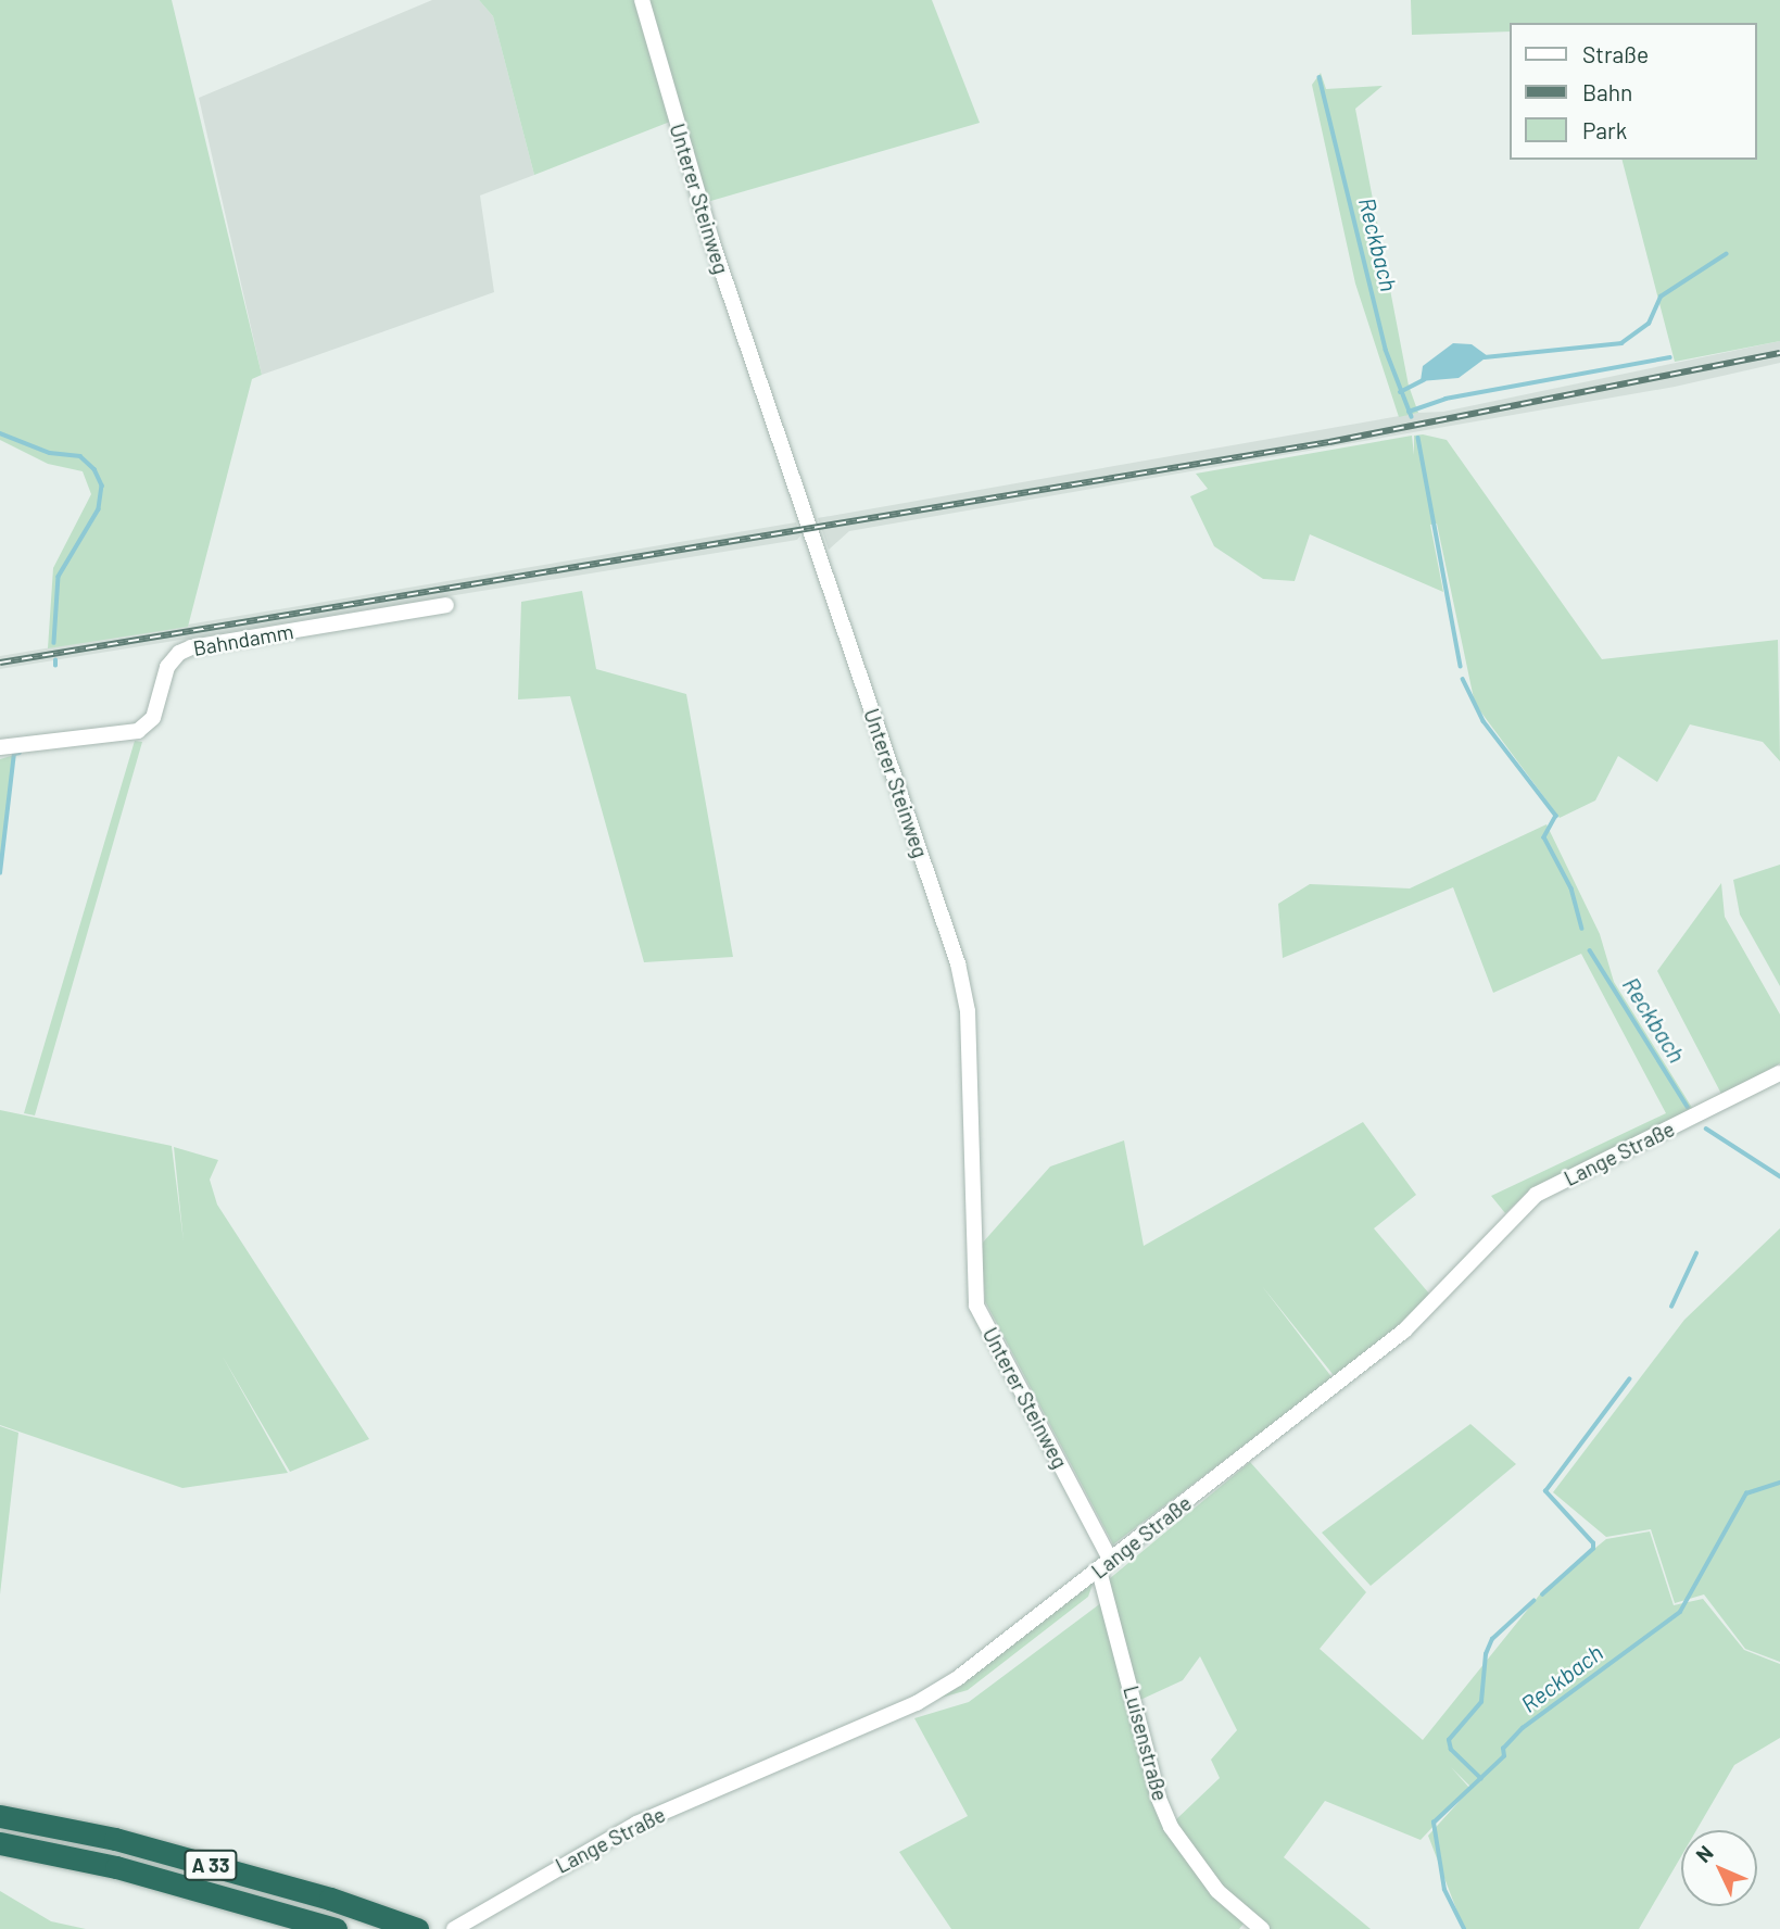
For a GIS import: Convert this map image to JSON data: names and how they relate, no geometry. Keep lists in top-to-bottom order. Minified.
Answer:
{"streets":{"highway":["A 33"],"street":["Unterer Steinweg","Bahndamm","Lange Straße","Luisenstraße"]},"crossings":[["Unterer Steinweg","Lange Straße"],["Unterer Steinweg","Luisenstraße"],["Lange Straße","Luisenstraße"]],"water":["Reckbach"],"legend":["Straße","Bahn","Park"],"north":"top left"}
